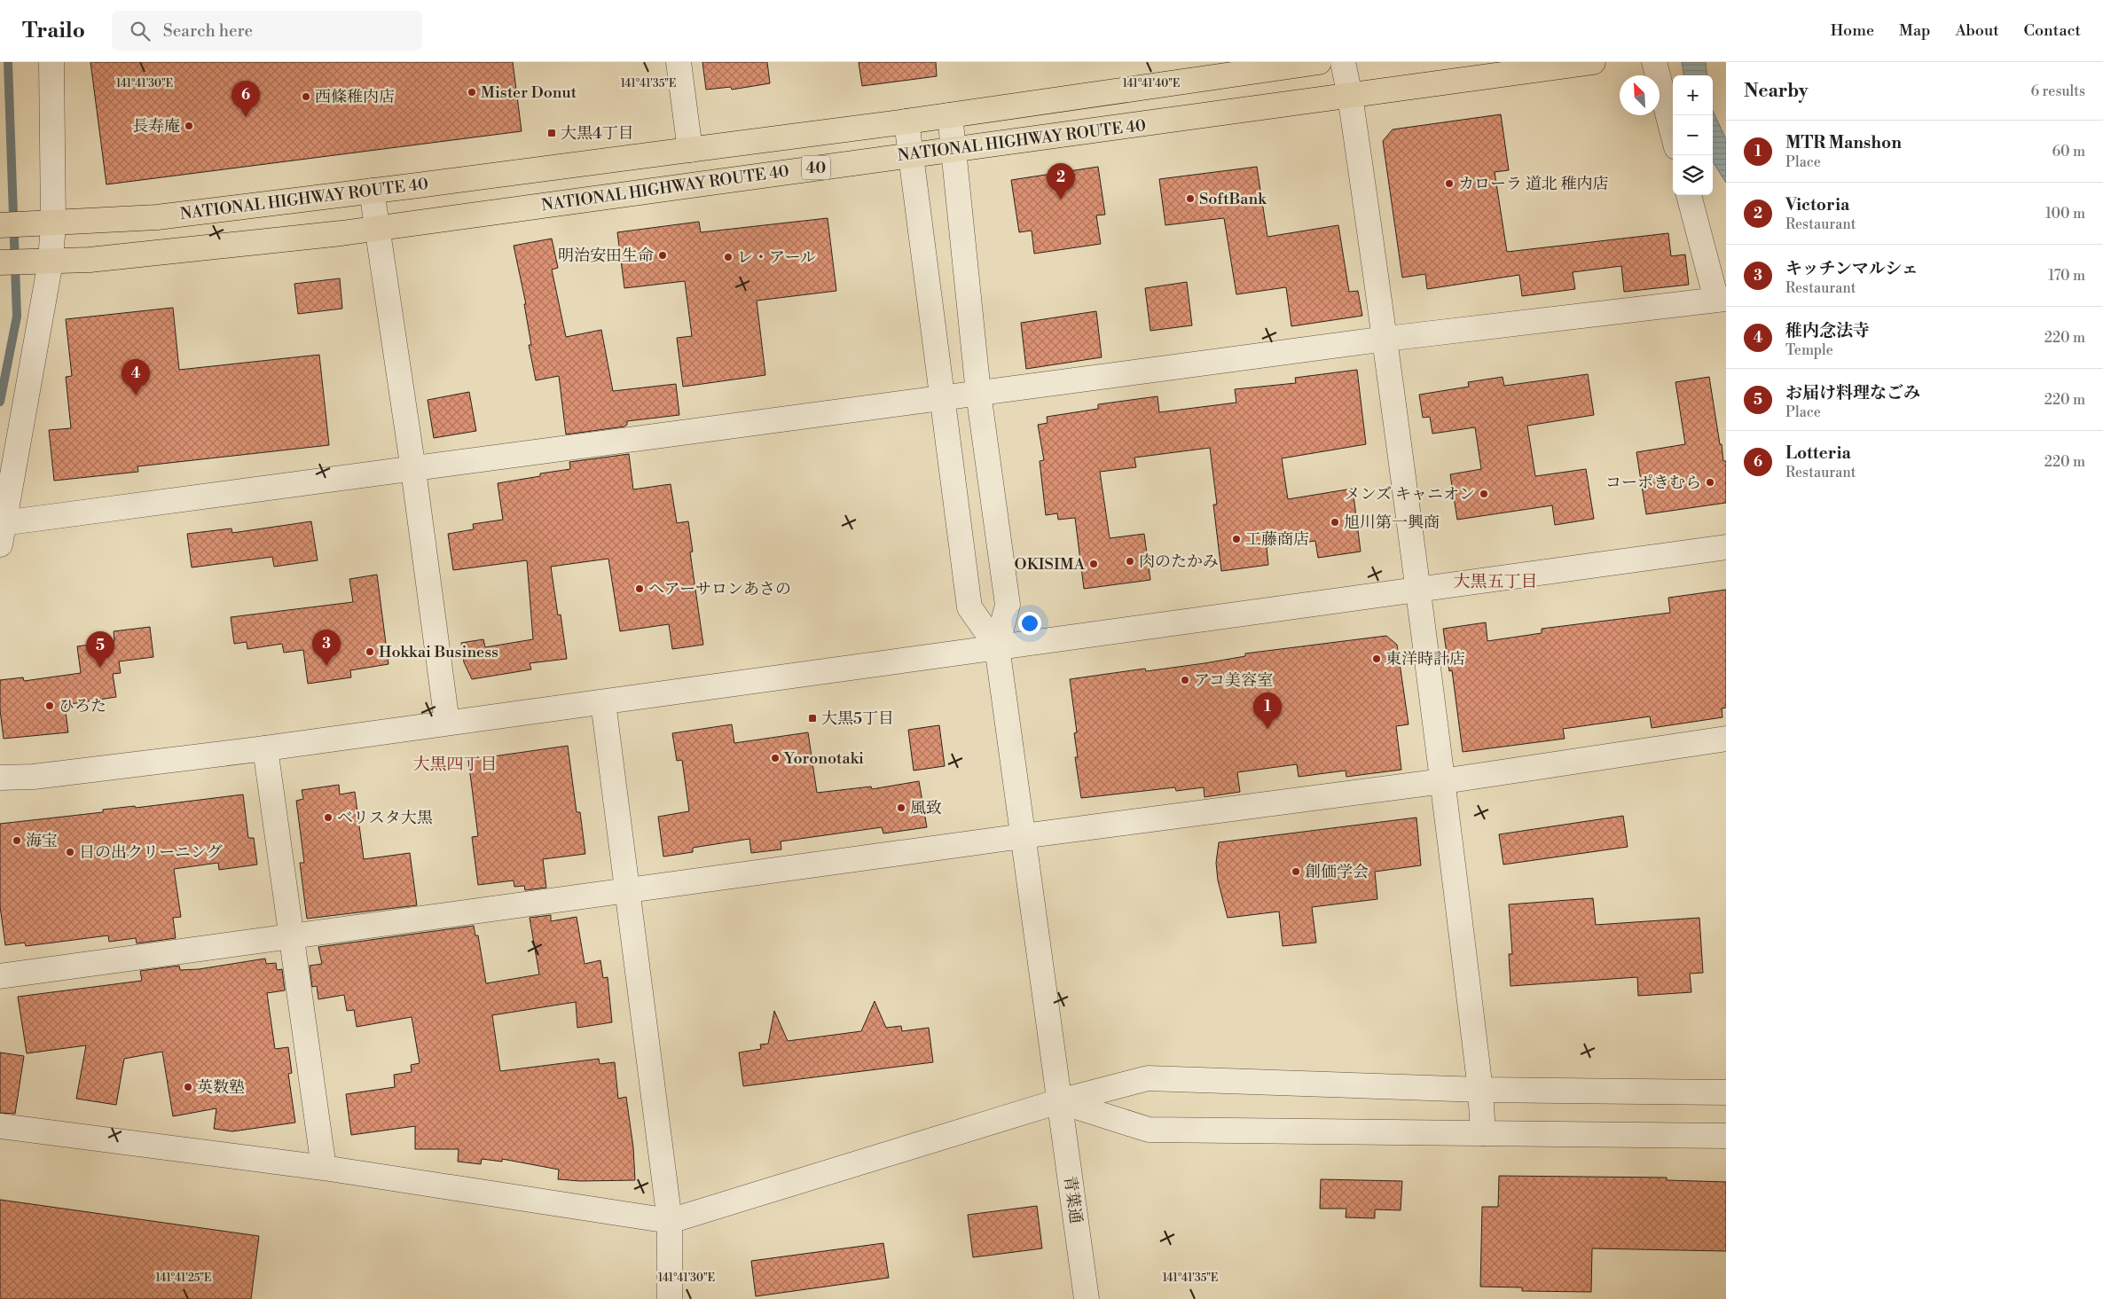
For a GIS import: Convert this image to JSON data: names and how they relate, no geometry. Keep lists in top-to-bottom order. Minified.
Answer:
{"streets":{"highway":["NATIONAL HIGHWAY ROUTE 40","40"],"street":["青葉通"]},"districts":["大黒五丁目","大黒四丁目"],"places":{"other":["Mister Donut","西條稚内店","長寿庵","カローラ 道北 稚内店","SoftBank","明治安田生命","レ・アール","コーポきむら","メンズ キャニオン","旭川第一興商","工藤商店","肉のたかみ","OKISIMA","ヘアーサロンあさの","Hokkai Business","東洋時計店","アコ美容室","ひろた","Yoronotaki","風致","ベリスタ大黒","海宝","日の出クリーニング","創価学会","英数塾"],"transit":["大黒4丁目","大黒5丁目"]},"north":"top left","page":{"header":"Trailo","search":"Search here","nav":["Home","Map","About","Contact"],"heading":["Nearby","6 results"],"map_buttons":["+","−"],"pins":["6","2","4","3","5","1"],"list":[{"mark":"1","name":"MTR Manshon","note":"Place","value":"60 m"},{"mark":"2","name":"Victoria","note":"Restaurant","value":"100 m"},{"mark":"3","name":"キッチンマルシェ","note":"Restaurant","value":"170 m"},{"mark":"4","name":"稚内念法寺","note":"Temple","value":"220 m"},{"mark":"5","name":"お届け料理なごみ","note":"Place","value":"220 m"},{"mark":"6","name":"Lotteria","note":"Restaurant","value":"220 m"}]},"coordinates":["141°41'30\"E","141°41'35\"E","141°41'40\"E","141°41'25\"E"]}
